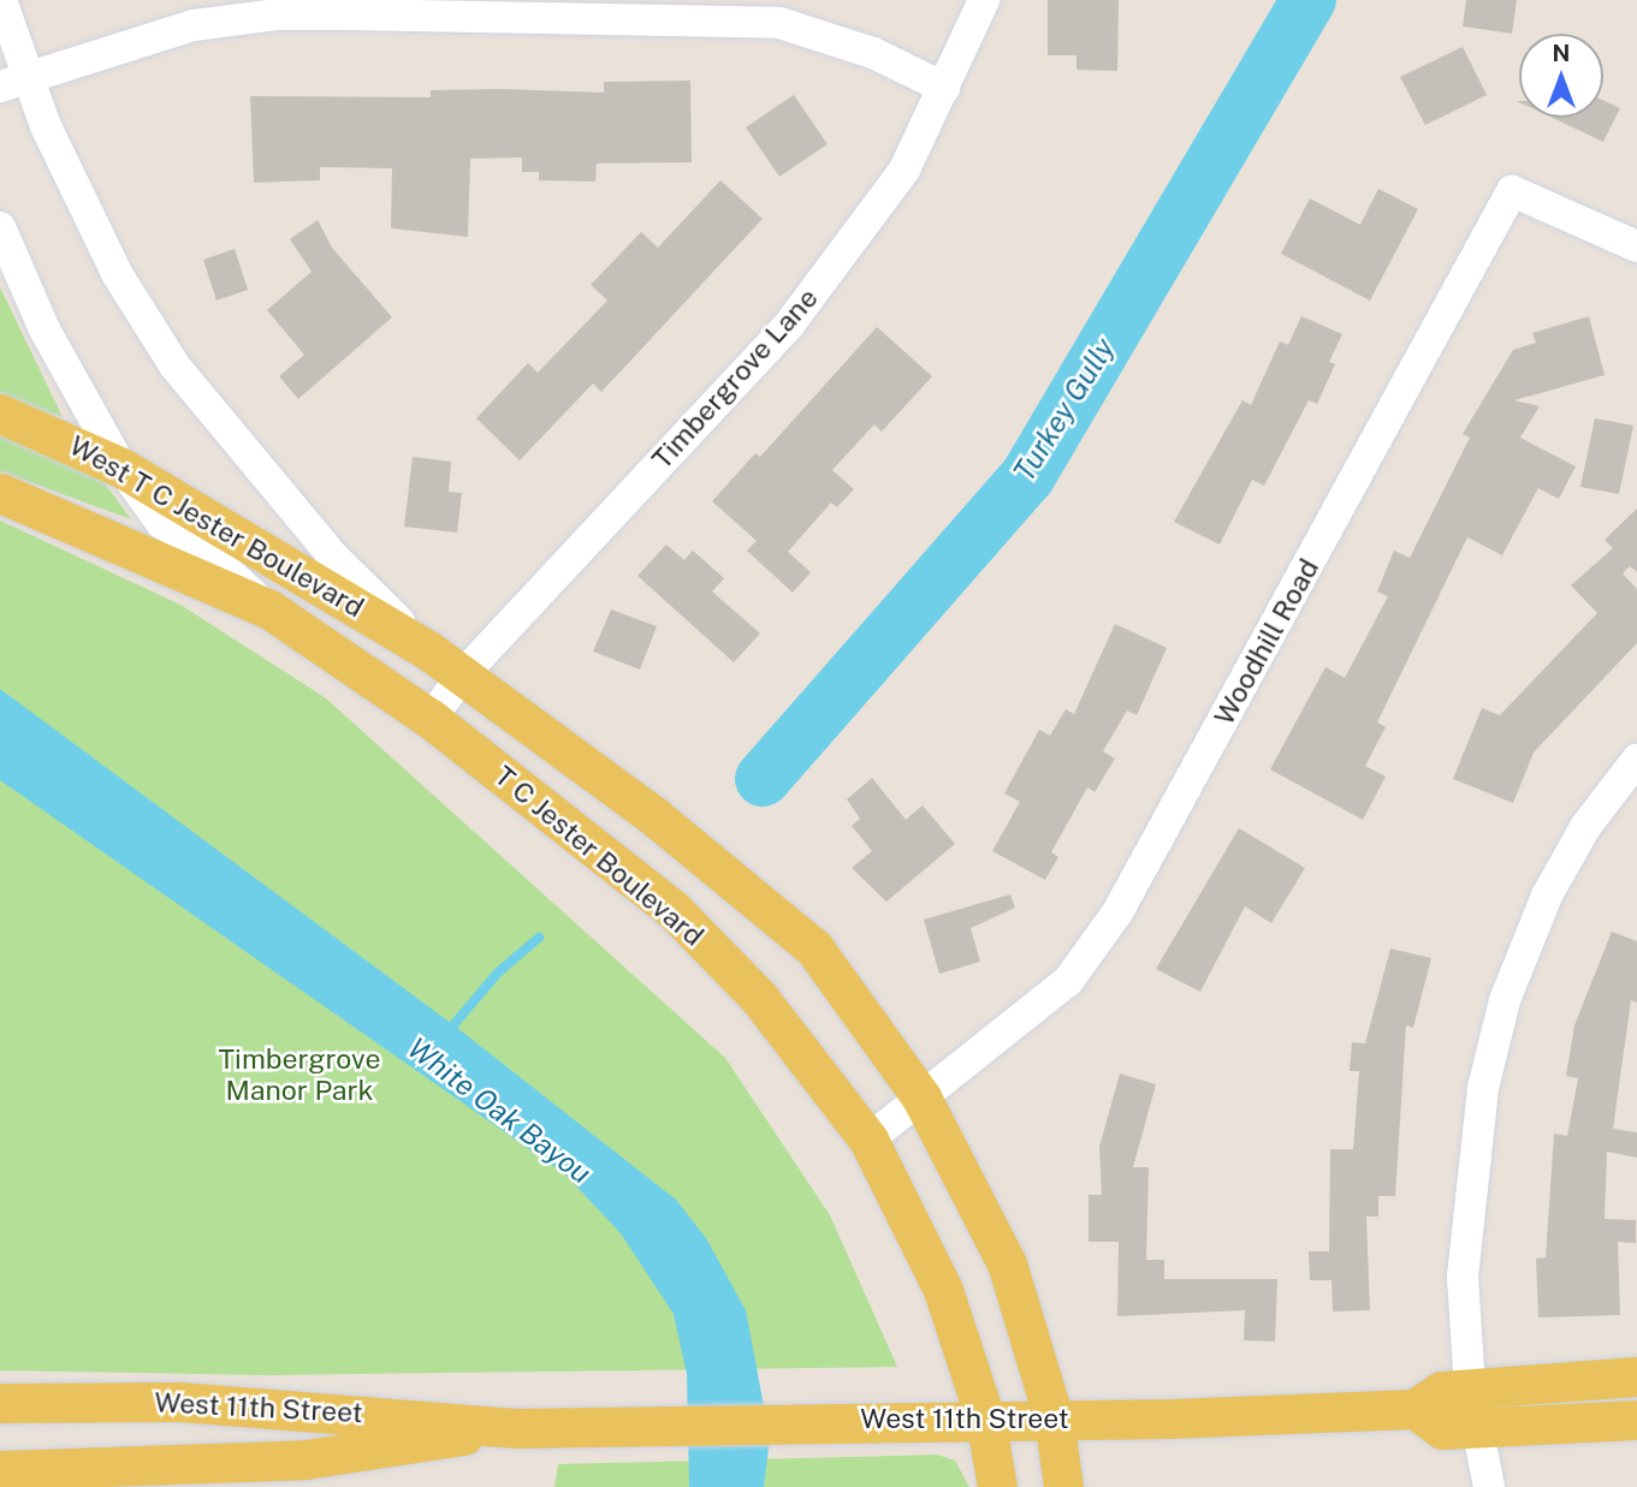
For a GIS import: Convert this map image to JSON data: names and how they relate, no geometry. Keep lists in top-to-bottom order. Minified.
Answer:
{"streets":{"main road":["West T C Jester Boulevard","T C Jester Boulevard","West 11th Street"],"street":["Timbergrove Lane","Woodhill Road"]},"crossings":[["Timbergrove Lane","T C Jester Boulevard"],["West T C Jester Boulevard","T C Jester Boulevard"],["Woodhill Road","T C Jester Boulevard"],["T C Jester Boulevard","West 11th Street"]],"water":["Turkey Gully","White Oak Bayou"],"parks":["Timbergrove Manor Park"],"north":"top"}
